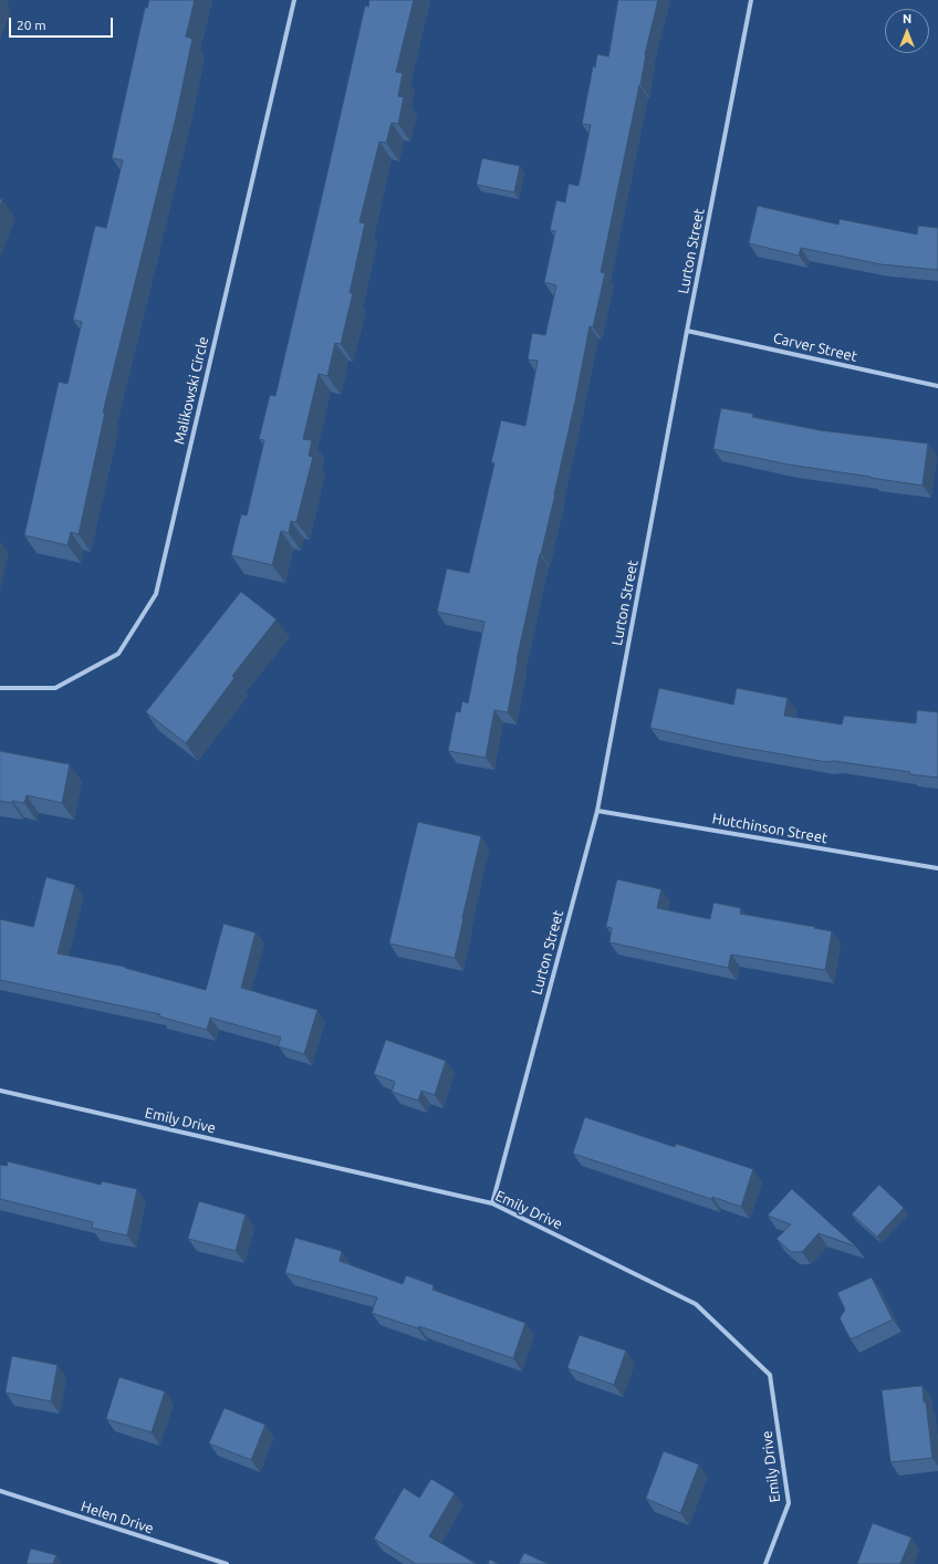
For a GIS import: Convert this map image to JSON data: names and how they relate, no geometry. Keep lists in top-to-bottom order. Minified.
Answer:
{"streets":{"street":["Lurton Street","Carver Street","Malikowski Circle","Hutchinson Street","Emily Drive","Helen Drive"]},"crossings":[["Lurton Street","Carver Street"],["Lurton Street","Hutchinson Street"],["Lurton Street","Emily Drive"]],"scale_bar":"20 m","north":"top"}
